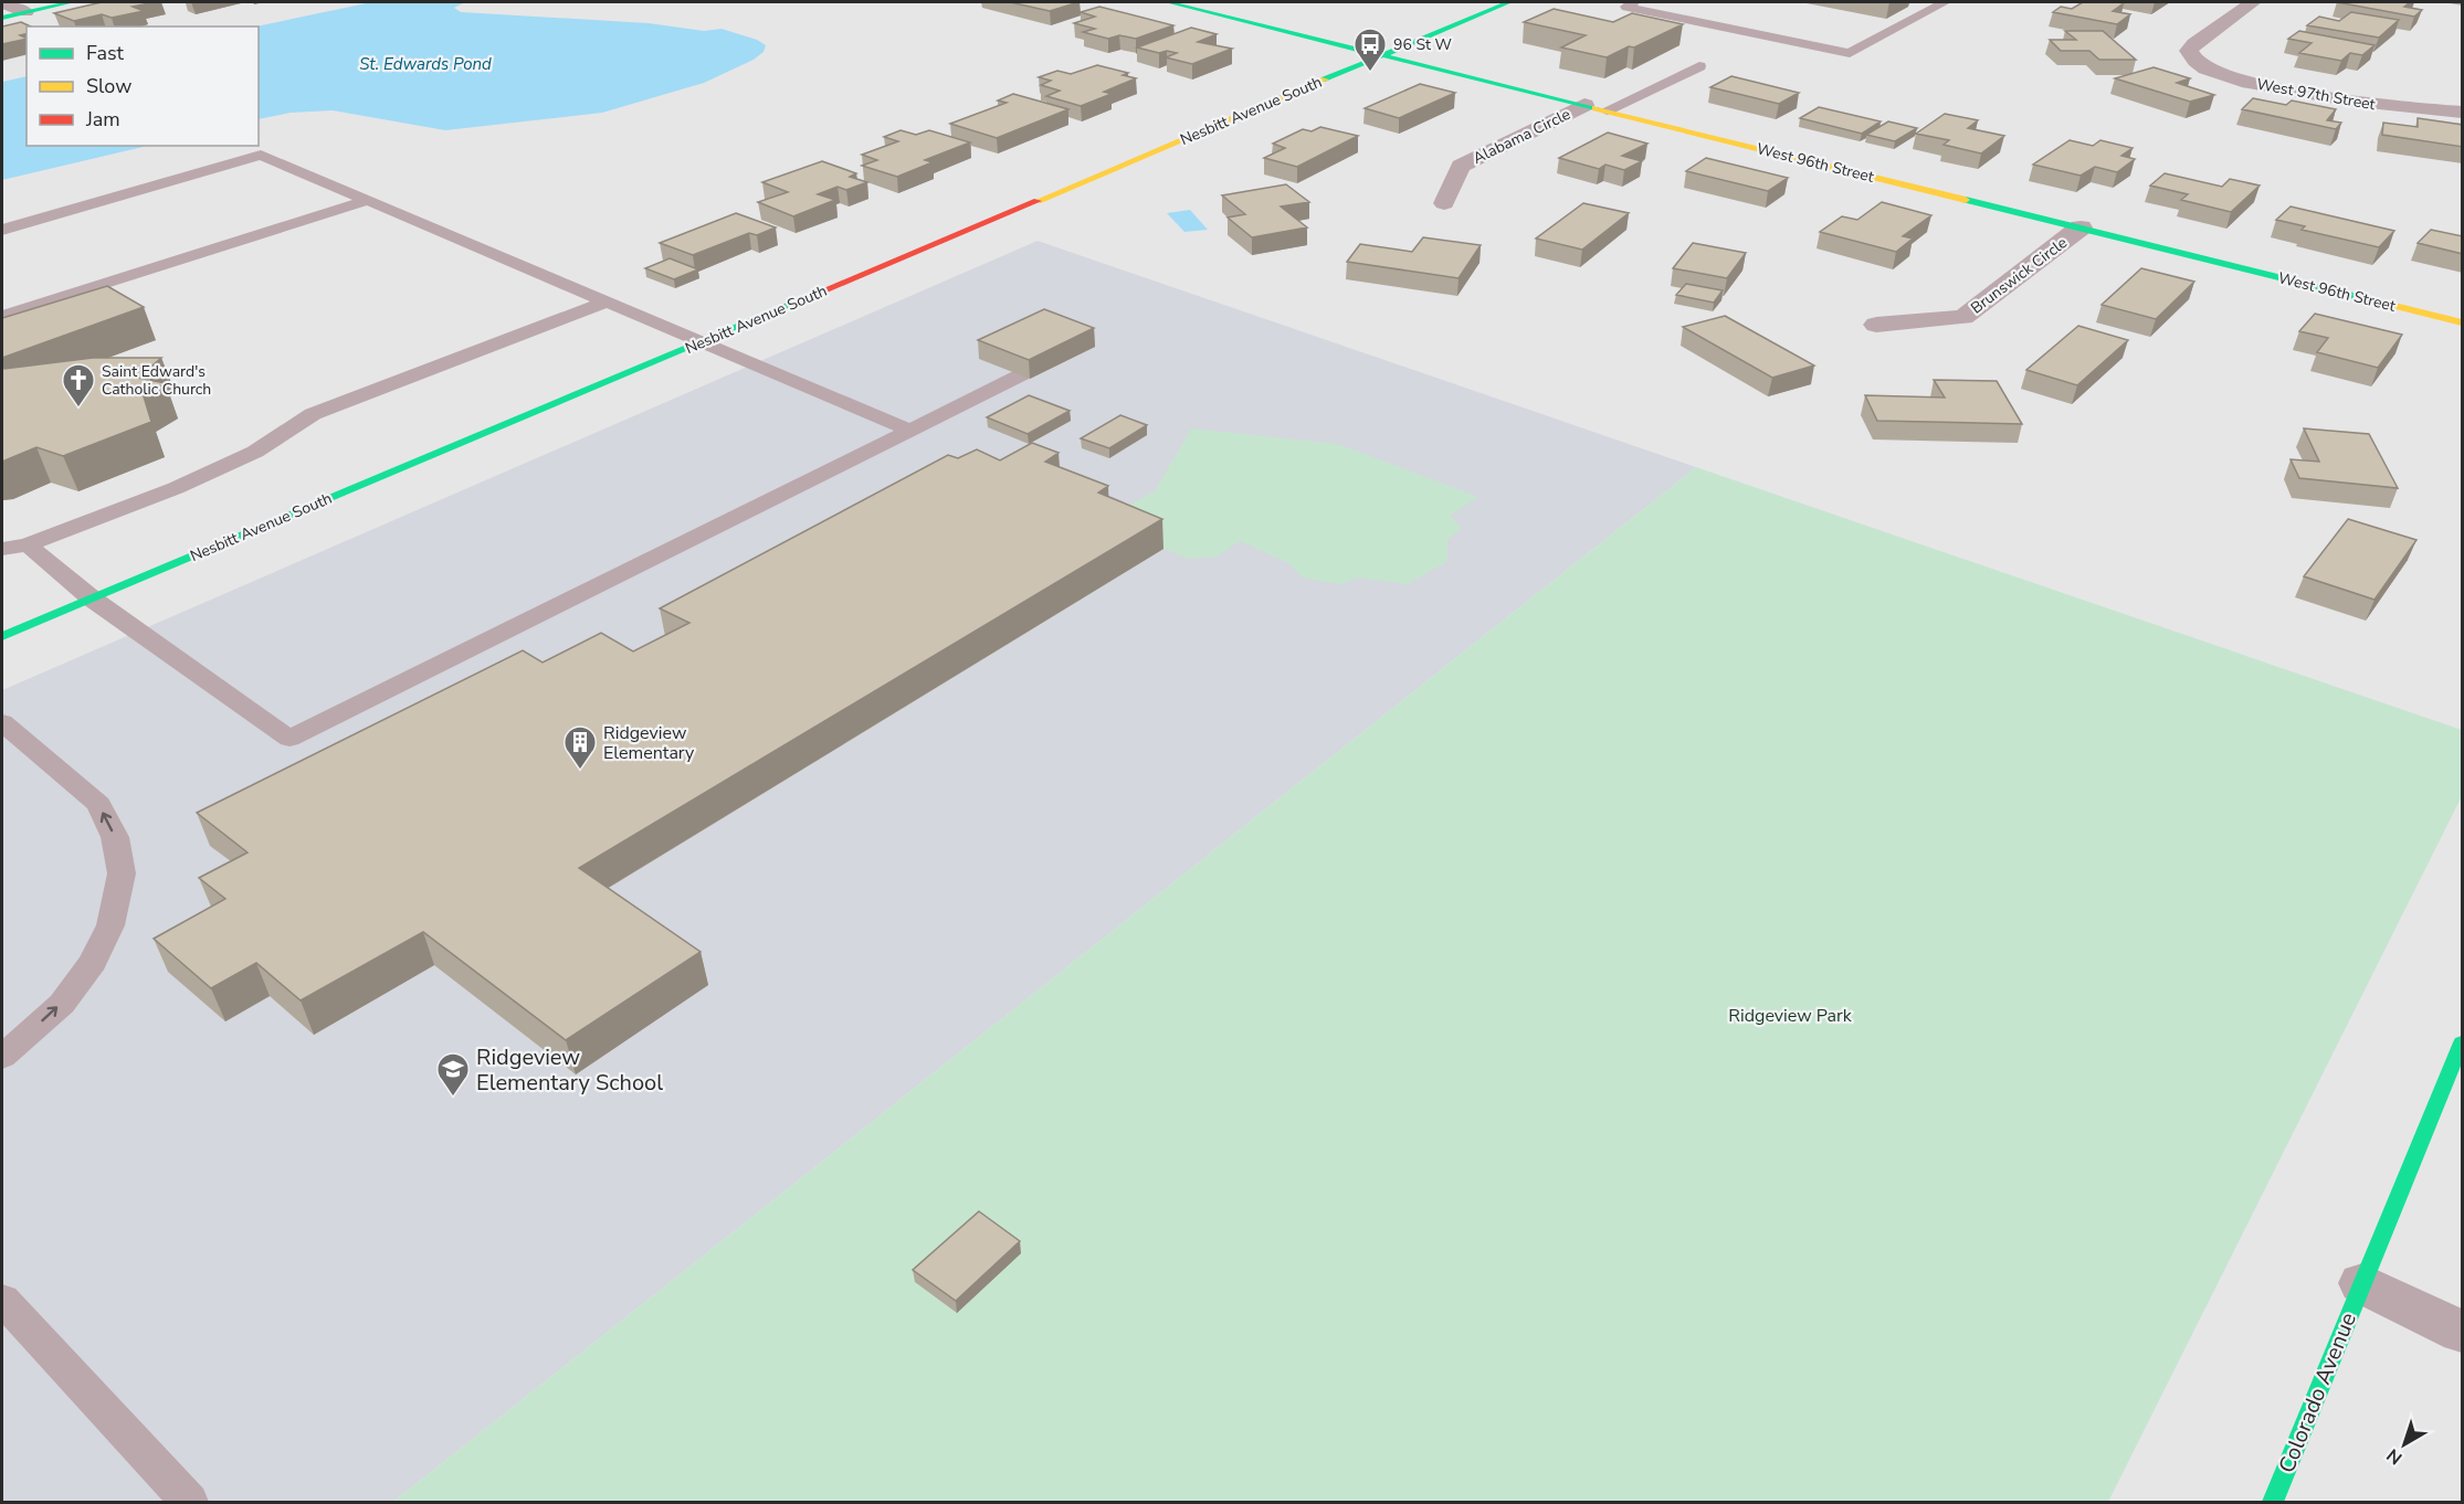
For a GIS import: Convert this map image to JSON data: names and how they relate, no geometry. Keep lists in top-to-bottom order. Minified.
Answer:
{"streets":{"street":["West 97th Street","Nesbitt Avenue South","Alabama Circle","West 96th Street","Brunswick Circle","Colorado Avenue"]},"crossings":[["Nesbitt Avenue South","West 96th Street"],["Alabama Circle","West 96th Street"],["West 96th Street","Brunswick Circle"]],"water":["St. Edwards Pond"],"parks":["Ridgeview Park"],"places":{"bus stop":["96 St W"],"church":["Saint Edward's Catholic Church"],"building":["Ridgeview Elementary"],"school or university":["Ridgeview Elementary School"]},"legend":["Fast","Slow","Jam"],"north":"bottom left"}
